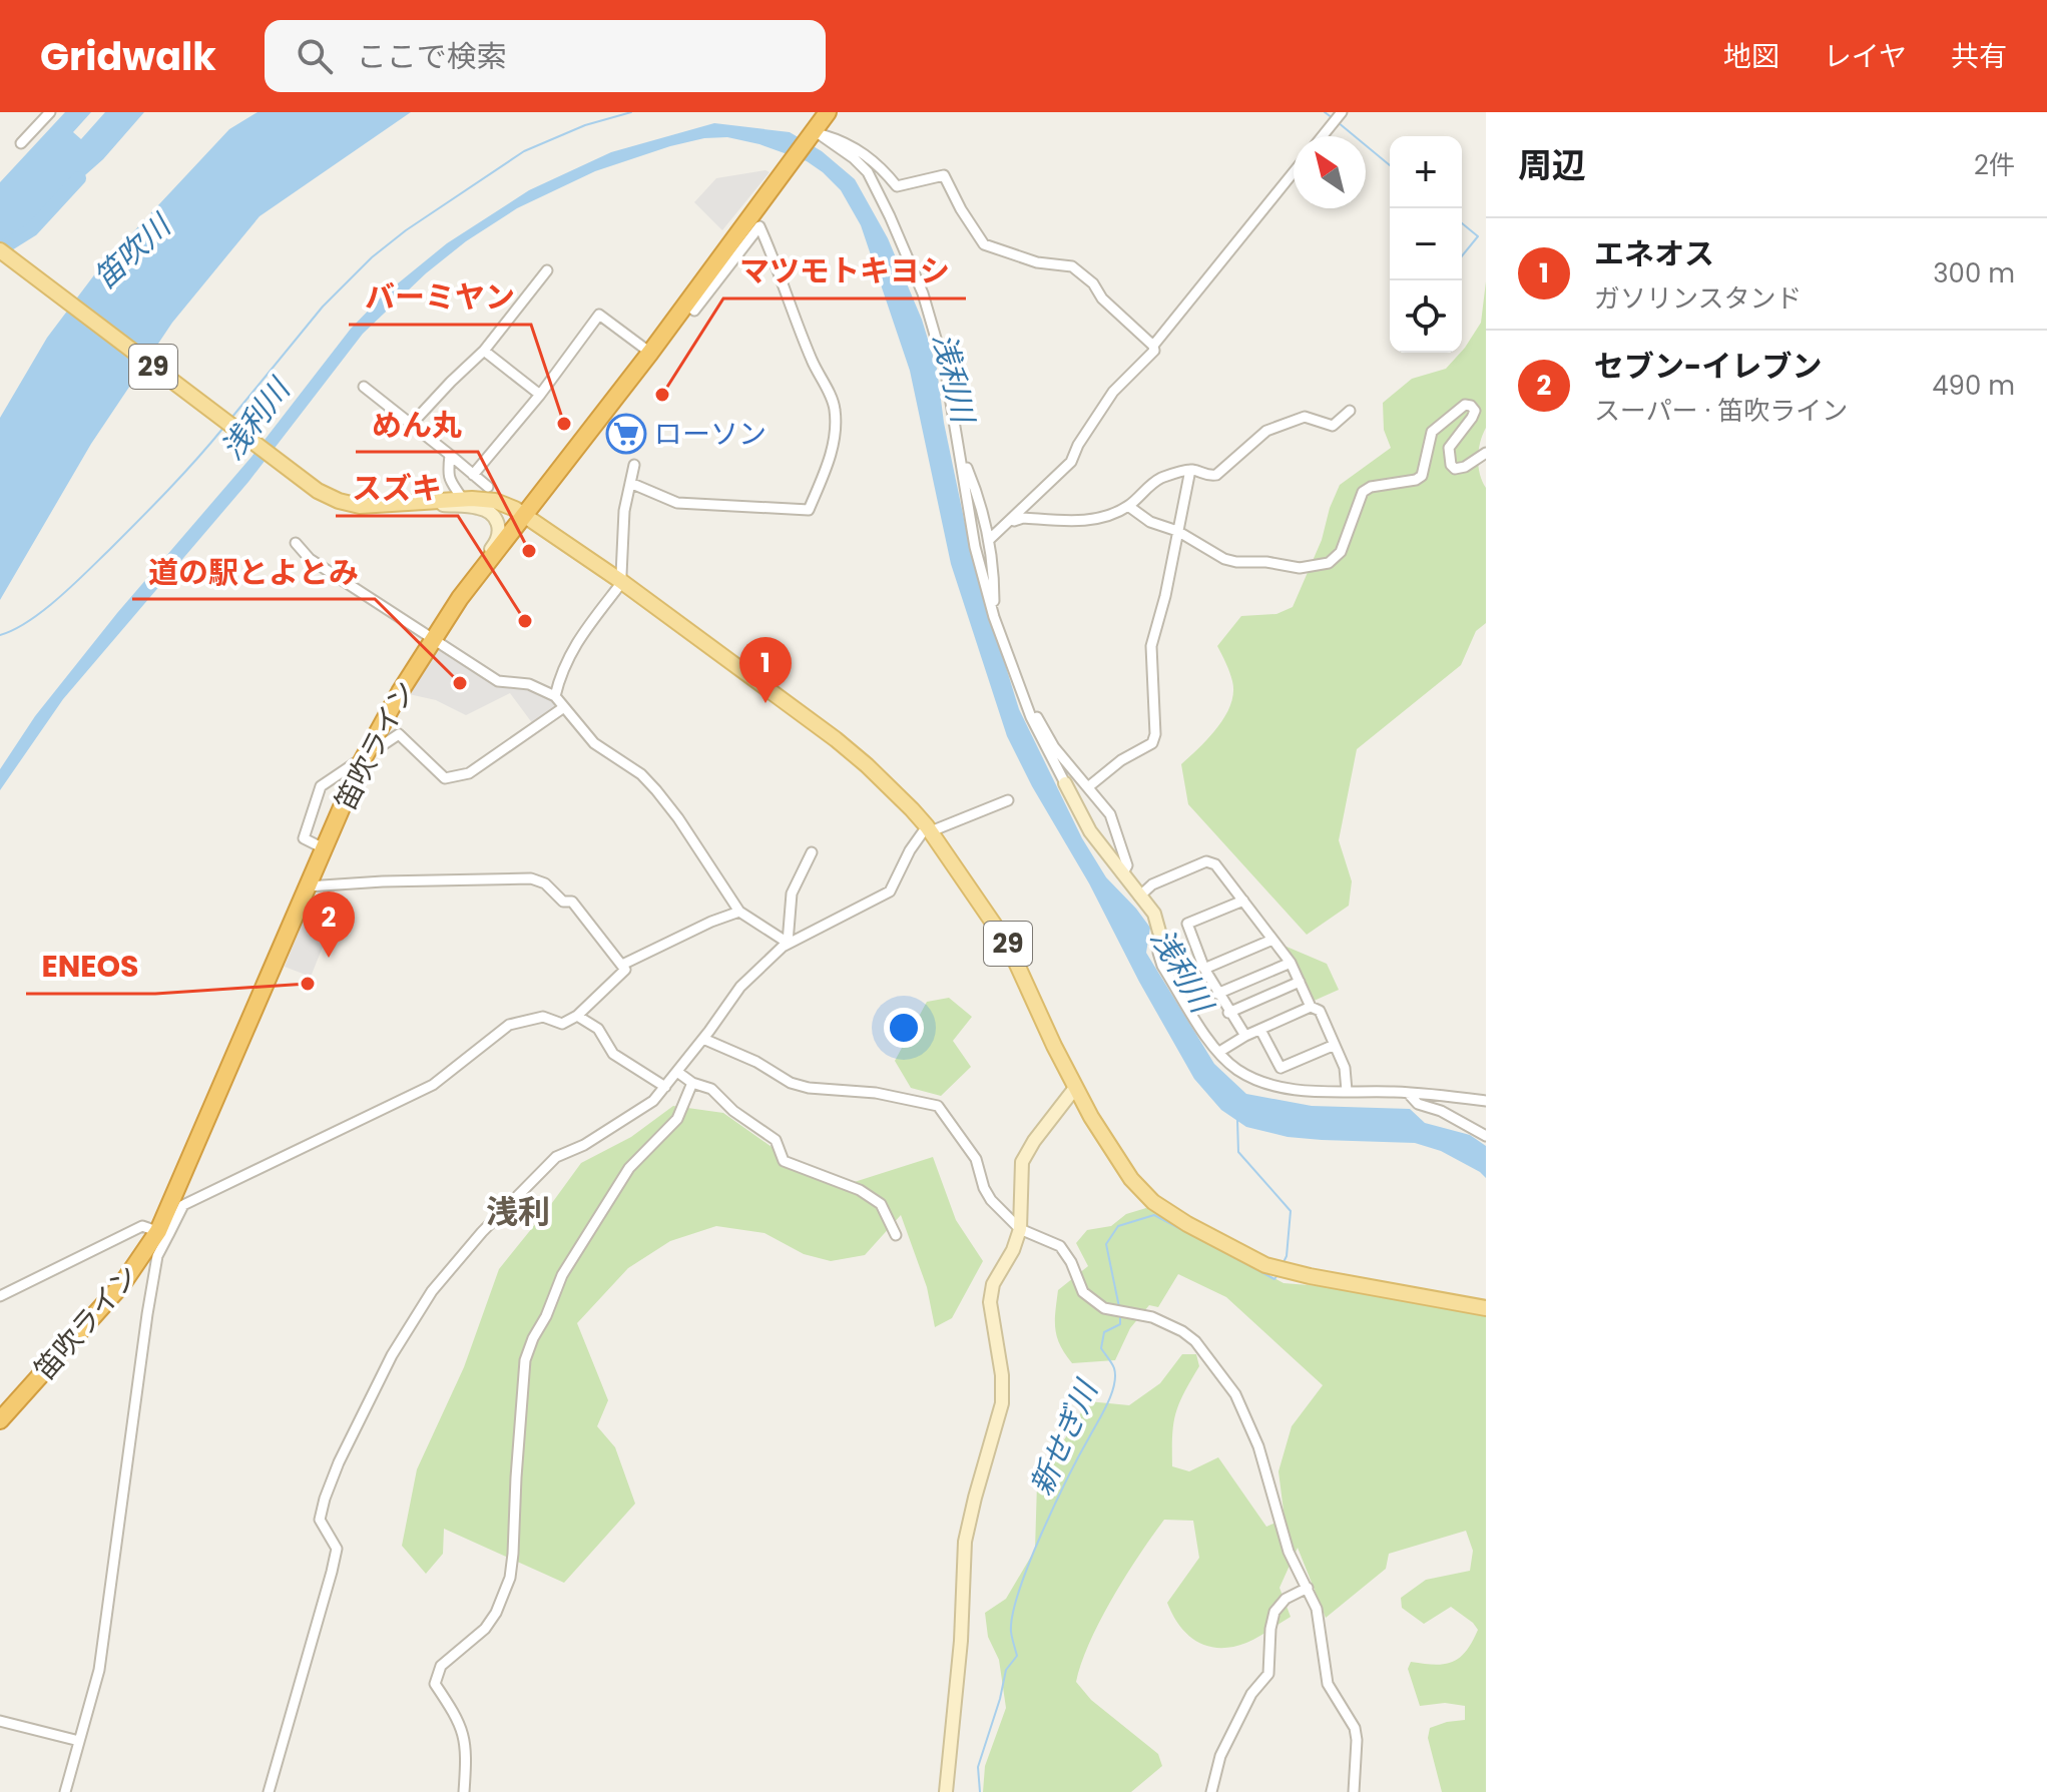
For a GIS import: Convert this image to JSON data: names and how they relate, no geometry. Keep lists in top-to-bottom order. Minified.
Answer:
{"streets":{"highway":["笛吹ライン"],"main road":["29"]},"crossings":[["29","笛吹ライン"]],"districts":["浅利"],"water":["笛吹川","浅利川","新せぎ川"],"places":{"other":["マツモトキヨシ","バーミヤン","めん丸","スズキ","道の駅とよとみ","ENEOS"],"supermarket":["ローソン"]},"north":"top left","page":{"header":"Gridwalk","search":"ここで検索","nav":["地図","レイヤ","共有"],"heading":["周辺","2件"],"map_buttons":["+","−"],"list":[{"mark":"1","name":"エネオス","note":"ガソリンスタンド","value":"300 m"},{"mark":"2","name":"セブン-イレブン","note":"スーパー · 笛吹ライン","value":"490 m"}],"pins":["1","2"]}}
